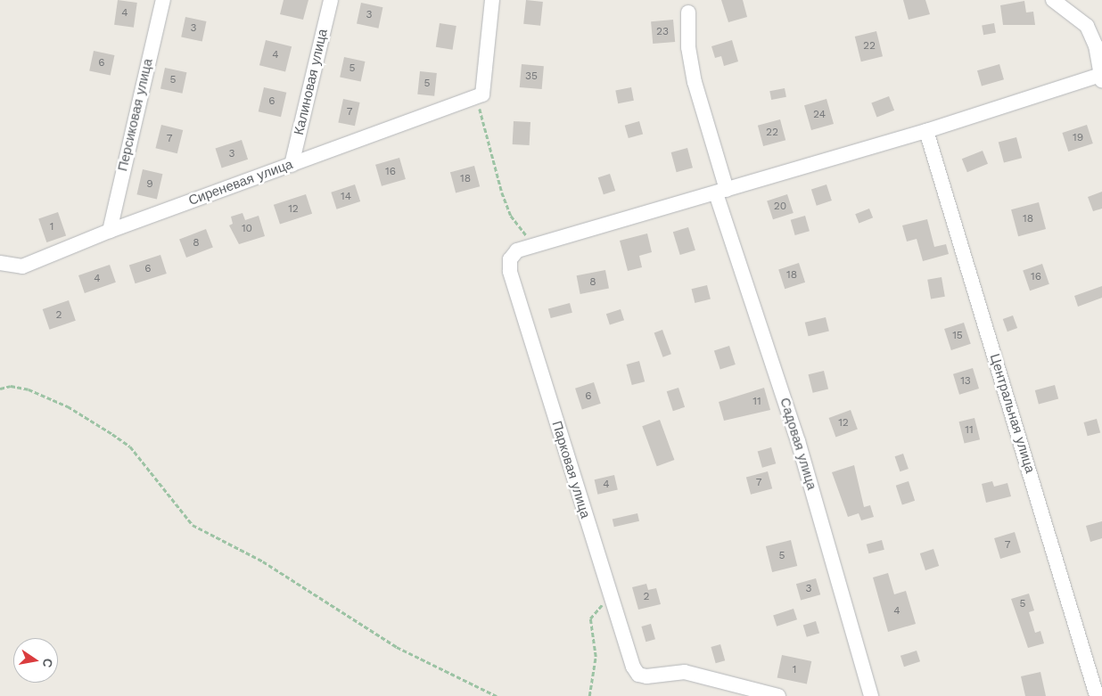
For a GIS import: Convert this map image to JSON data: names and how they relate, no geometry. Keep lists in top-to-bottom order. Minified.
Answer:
{"streets":{"street":["Калиновая улица","Персиковая улица","Сиреневая улица","Центральная улица","Садовая улица","Парковая улица"]},"crossings":[["Калиновая улица","Сиреневая улица"],["Персиковая улица","Сиреневая улица"]],"house_numbers":["4","3","3","23","22","4","6","5","35","5","5","6","7","24","22","19","7","3","16","18","9","14","20","12","18","1","10","8","6","18","16","4","8","2","15","13","6","11","12","11","7","4","7","5","3","2","5","4","1"],"north":"right"}
